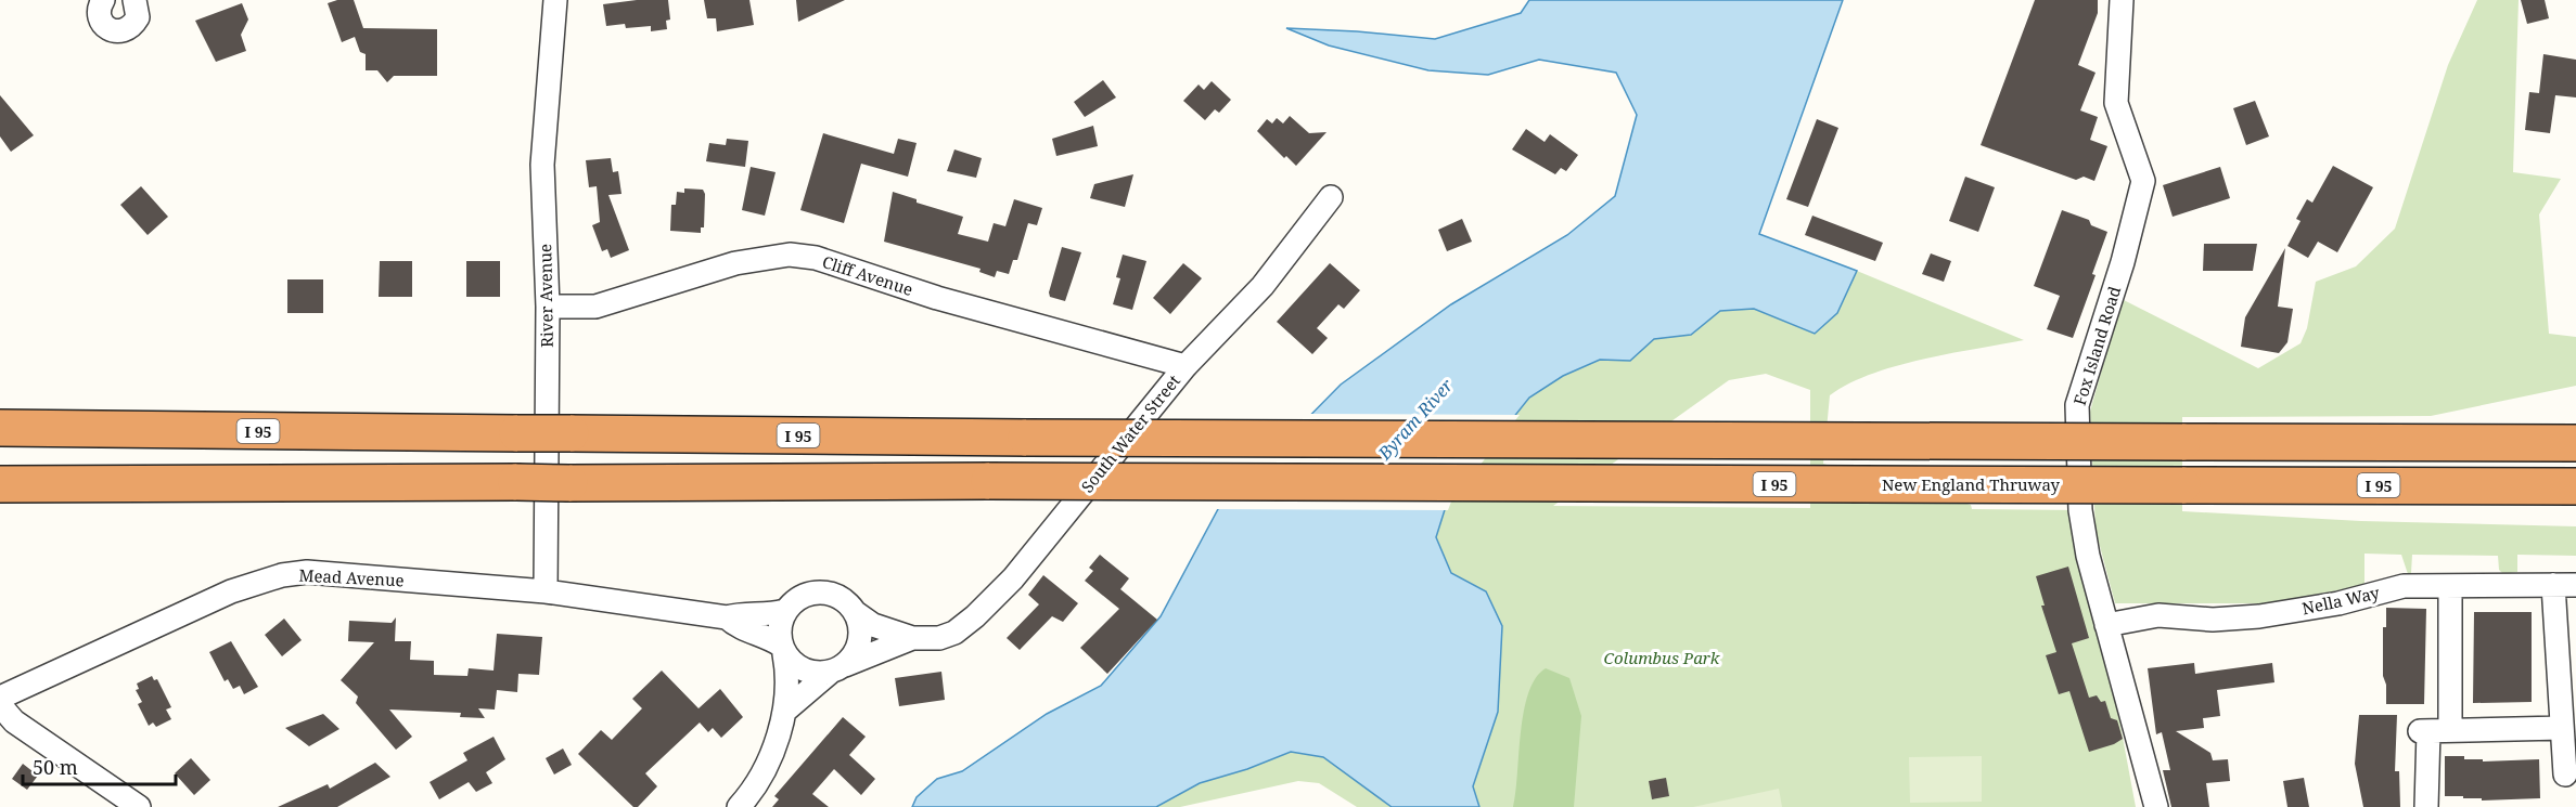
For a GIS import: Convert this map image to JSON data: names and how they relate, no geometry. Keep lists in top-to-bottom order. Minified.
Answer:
{"streets":{"highway":["I 95","New England Thruway"],"street":["Cliff Avenue","River Avenue","Fox Island Road","South Water Street","Mead Avenue","Nella Way"]},"crossings":[["Cliff Avenue","River Avenue"],["Cliff Avenue","South Water Street"],["River Avenue","Mead Avenue"],["Fox Island Road","Nella Way"],["South Water Street","Mead Avenue"]],"water":["Byram River"],"parks":["Columbus Park"],"scale_bar":"50 m"}
